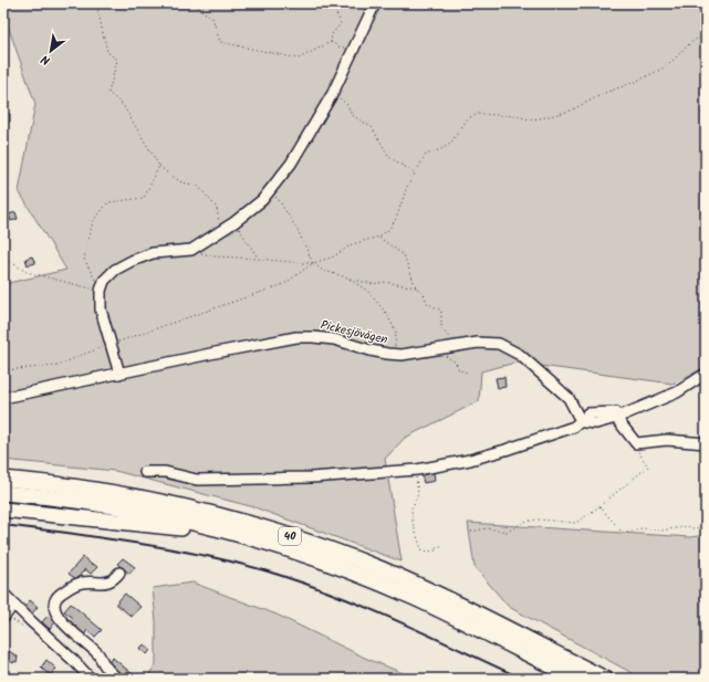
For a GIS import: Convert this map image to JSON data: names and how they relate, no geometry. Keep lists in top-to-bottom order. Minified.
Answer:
{"streets":{"highway":["40"],"street":["Pickesjövägen"]},"north":"bottom left"}
